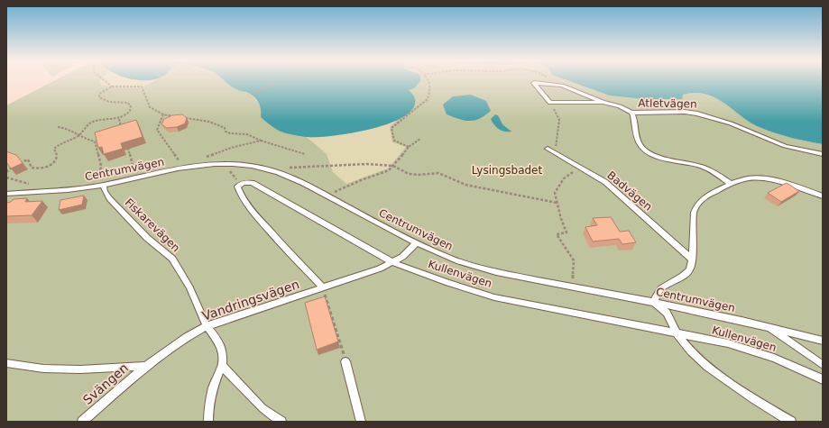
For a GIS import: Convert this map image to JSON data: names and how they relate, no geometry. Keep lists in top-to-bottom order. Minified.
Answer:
{"streets":{"lane":["Atletvägen","Centrumvägen","Badvägen","Fiskarevägen","Kullenvägen","Vandringsvägen","Svängen"]},"crossings":[["Centrumvägen","Fiskarevägen"],["Centrumvägen","Vandringsvägen"],["Fiskarevägen","Vandringsvägen"],["Kullenvägen","Vandringsvägen"],["Vandringsvägen","Svängen"]],"parks":["Lysingsbadet"]}
